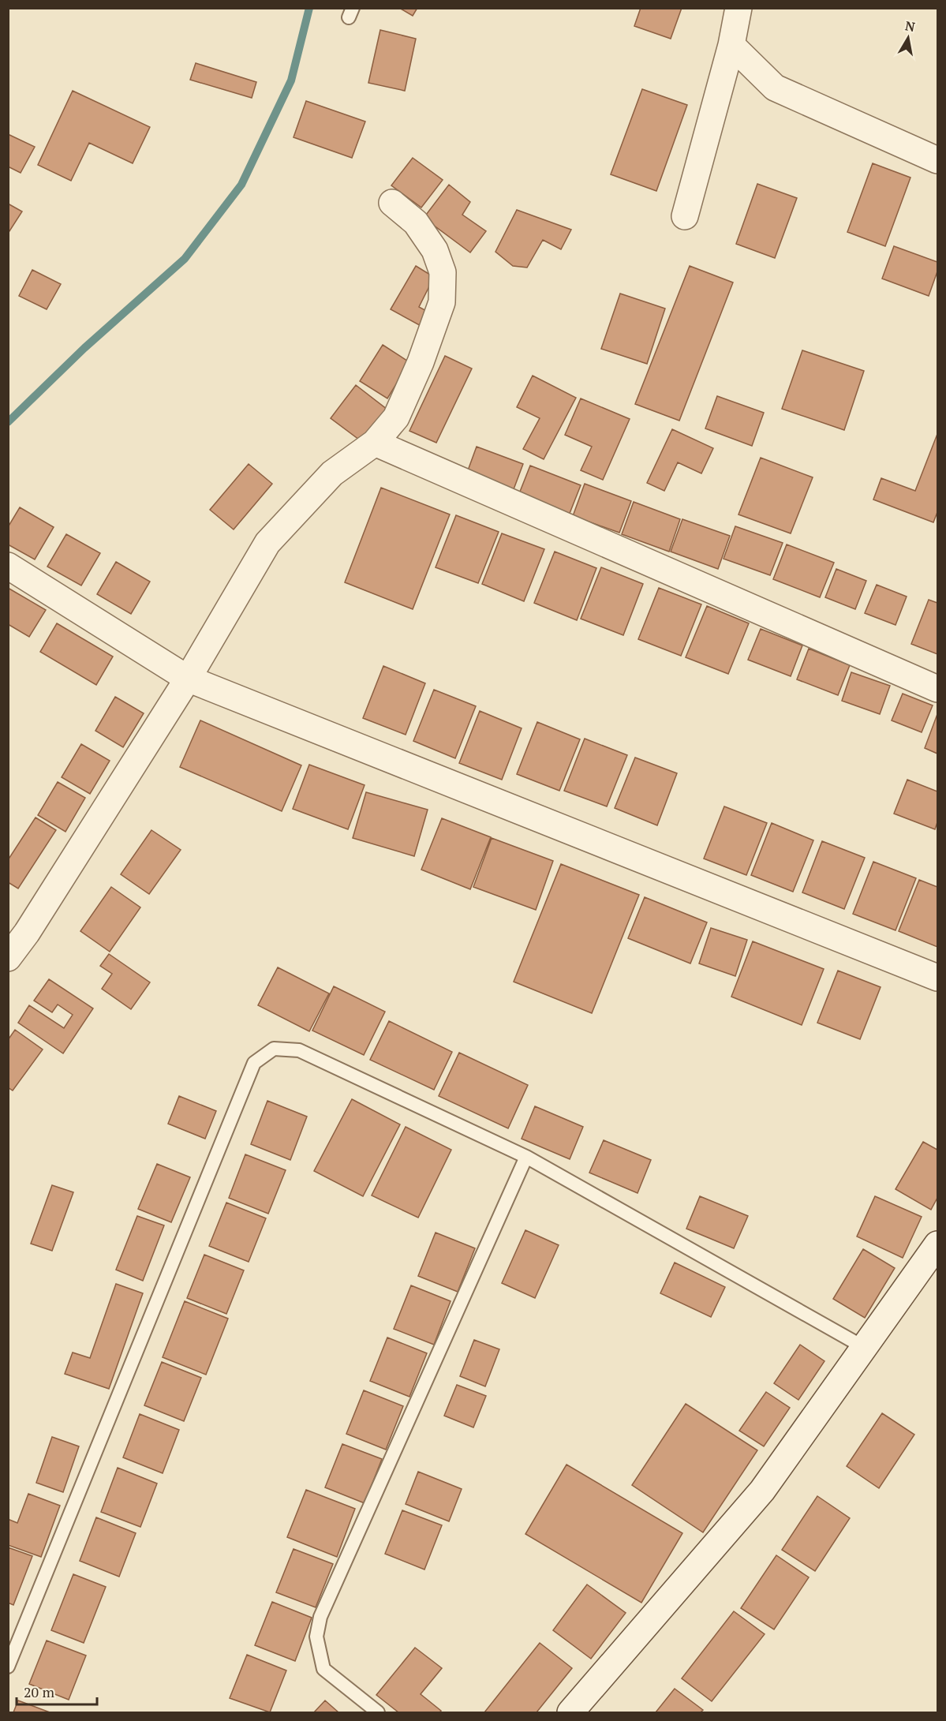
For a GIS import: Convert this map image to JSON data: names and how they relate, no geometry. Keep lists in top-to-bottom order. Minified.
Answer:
{"scale_bar":"20 m","north":"top"}
